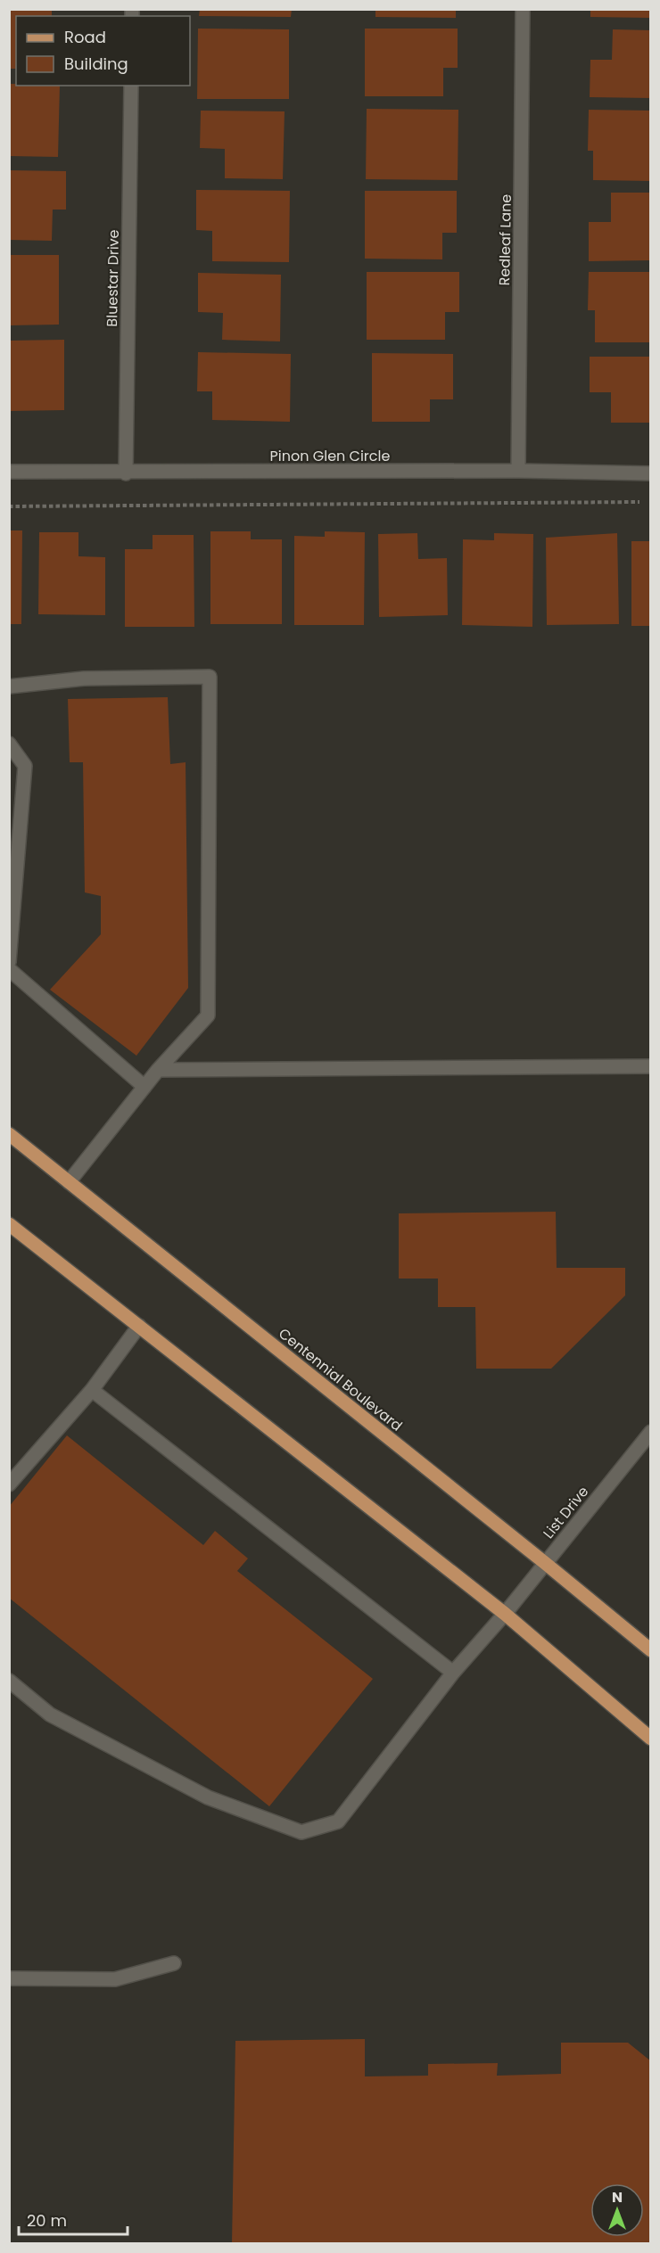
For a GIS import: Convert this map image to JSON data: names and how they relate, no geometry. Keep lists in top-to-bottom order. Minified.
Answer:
{"streets":{"main road":["Centennial Boulevard"],"street":["Redleaf Lane","Bluestar Drive","Pinon Glen Circle","List Drive"]},"crossings":[["Redleaf Lane","Pinon Glen Circle"],["Bluestar Drive","Pinon Glen Circle"],["Centennial Boulevard","List Drive"]],"legend":["Road","Building"],"scale_bar":"20 m","north":"top"}
